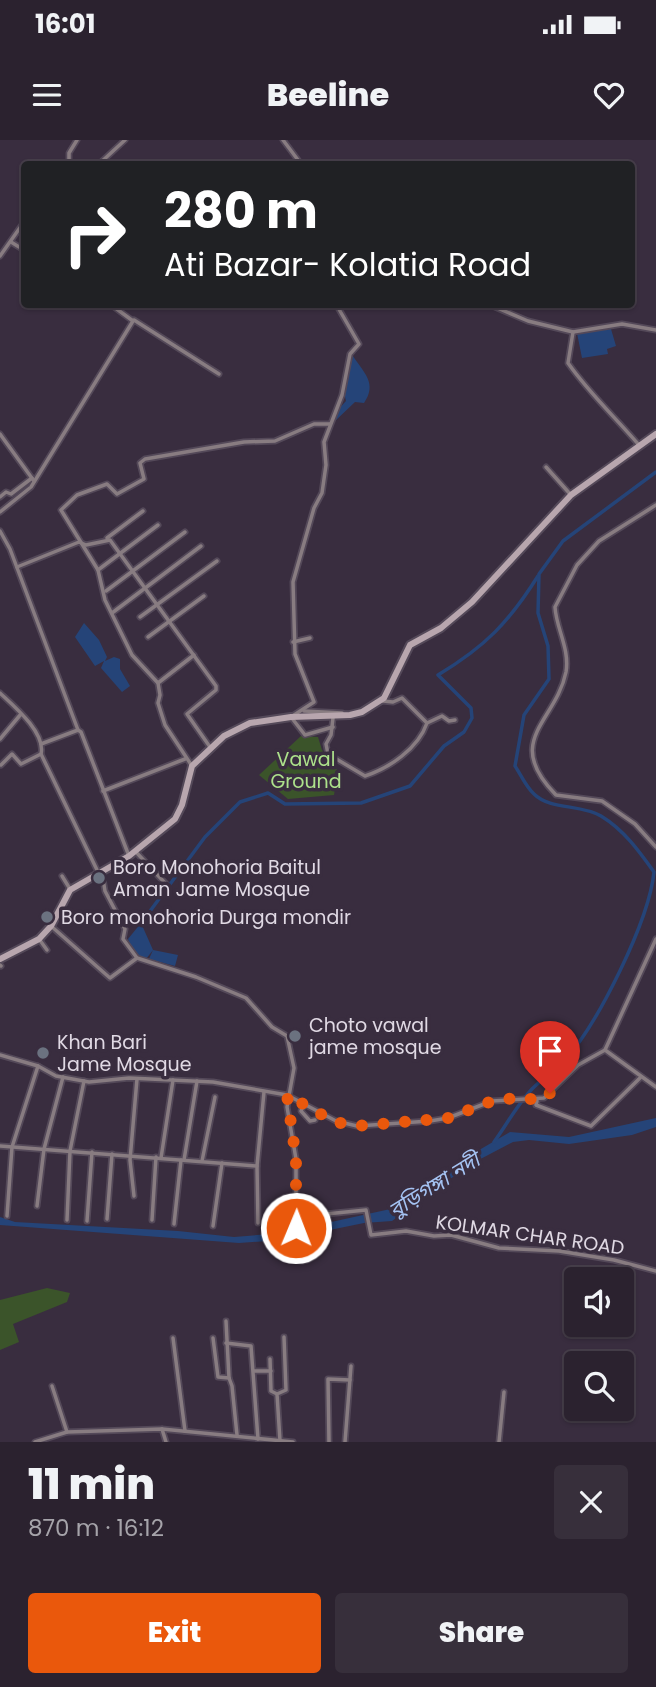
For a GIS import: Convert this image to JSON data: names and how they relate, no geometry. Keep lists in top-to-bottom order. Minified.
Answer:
{"streets":{"street":["KOLMAR CHAR ROAD"]},"water":["বুড়িগঙ্গা নদী"],"parks":["Vawal Ground"],"places":["Boro Monohoria Baitul Aman Jame Mosque","Boro monohoria Durga mondir","Choto vawal jame mosque","Khan Bari Jame Mosque"],"page":{"status":"16:01","header":"Beeline","turn":["280 m","Ati Bazar- Kolatia Road"],"heading":["11 min","870 m · 16:12"],"buttons":["Exit","Share"]}}
